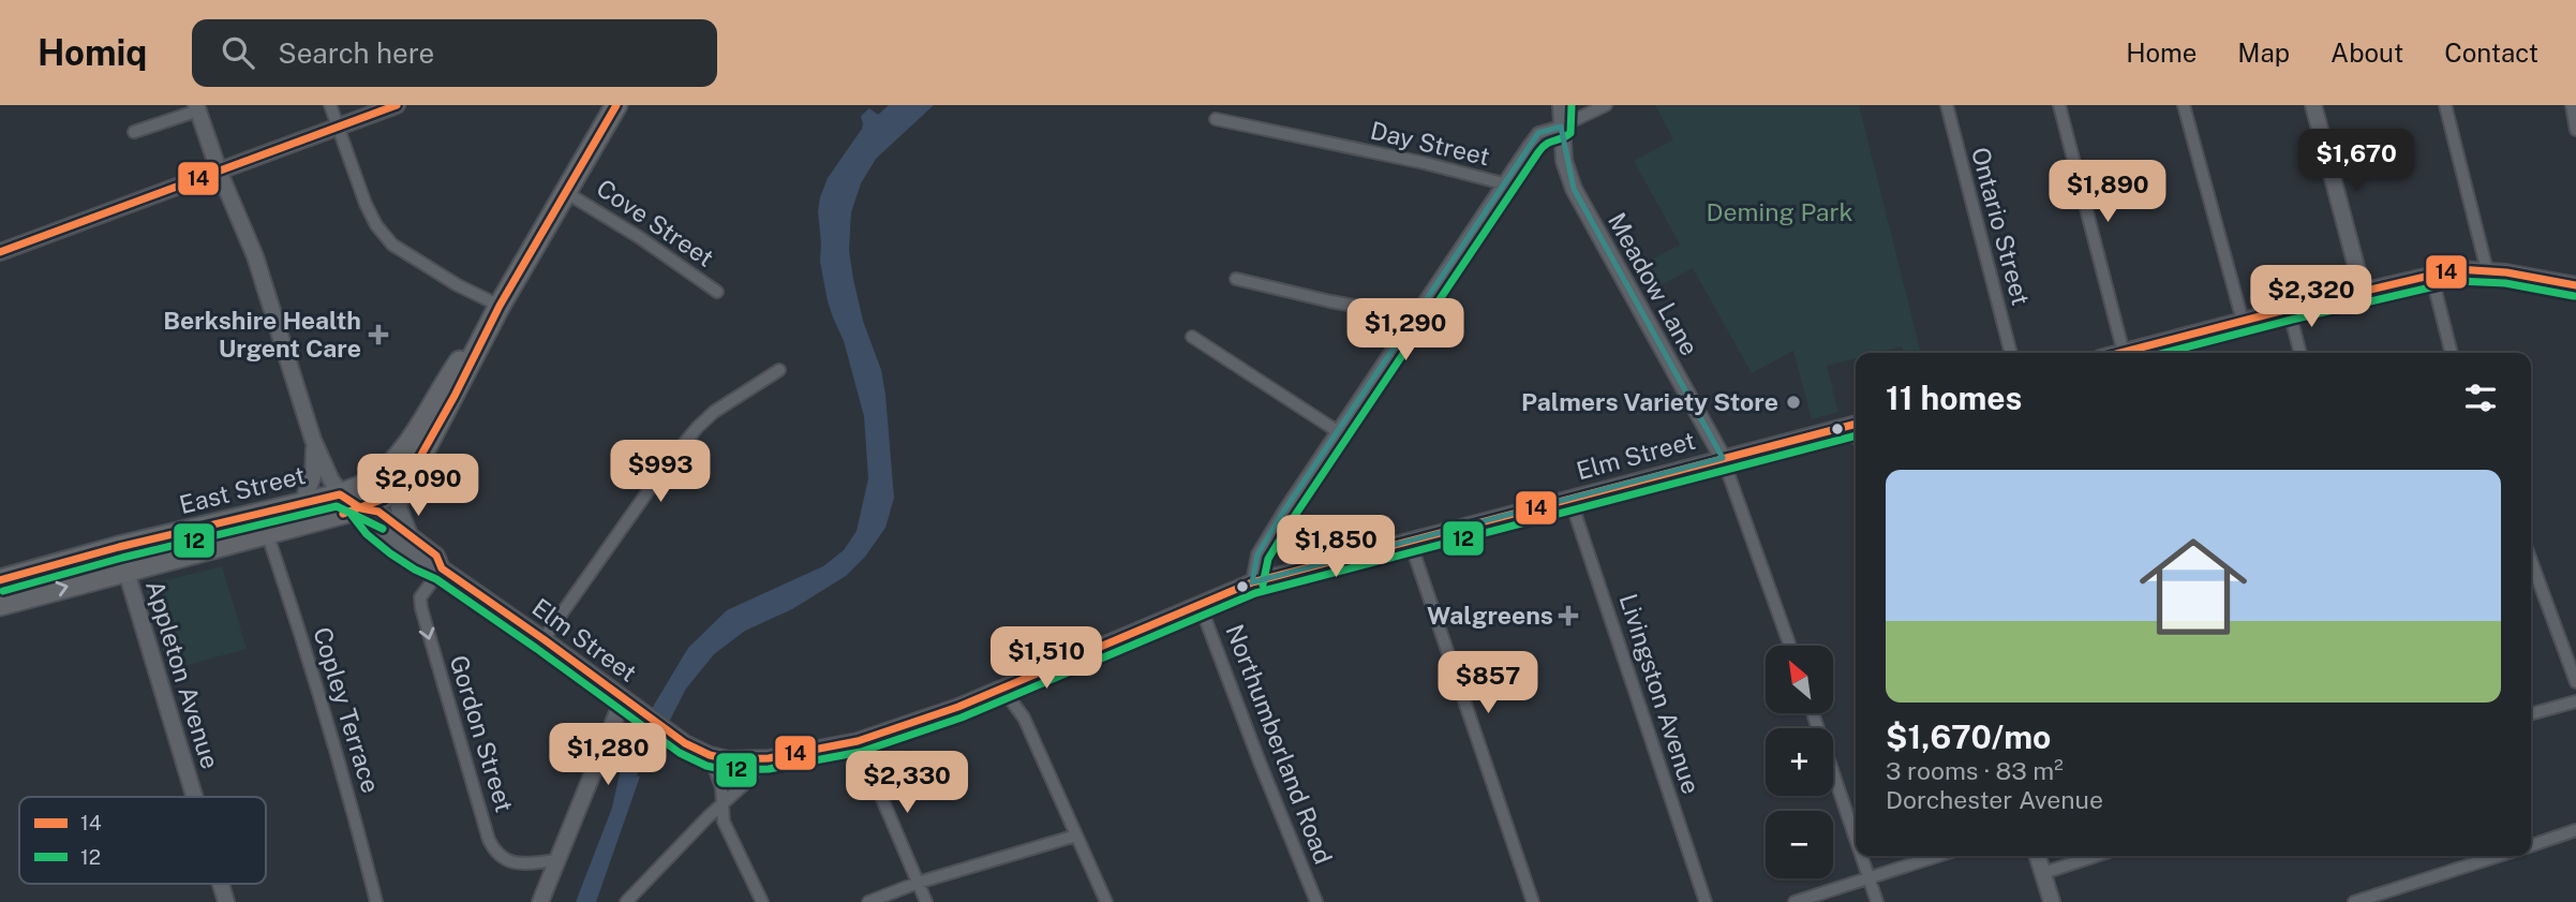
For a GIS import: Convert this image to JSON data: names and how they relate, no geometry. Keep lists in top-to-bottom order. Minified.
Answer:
{"streets":{"highway":["East Street"],"street":["Day Street","Cove Street","Ontario Street","Meadow Lane","Elm Street","Appleton Avenue","Livingston Avenue","Copley Terrace","Gordon Street","Northumberland Road"]},"crossings":[["Cove Street","East Street"],["Meadow Lane","Elm Street"],["Elm Street","East Street"],["Elm Street","Livingston Avenue"],["Elm Street","Gordon Street"],["Elm Street","Northumberland Road"],["East Street","Appleton Avenue"],["East Street","Copley Terrace"]],"one_way":["Gordon Street"],"parks":["Deming Park"],"places":{"health":["Berkshire Health Urgent Care","Walgreens"],"other":["Palmers Variety Store"]},"lines":["transit line 14","transit line 12"],"legend":["14","12"],"north":"top left","page":{"header":"Homiq","search":"Search here","nav":["Home","Map","About","Contact"],"price":["$1,670","$1,890","$2,320","$1,290","$993","$2,090","$1,850","$1,510","$857","$1,280","$2,330"],"heading":"11 homes","list":[{"name":"$1,670/mo","note":"3 rooms · 83 m² · Dorchester Avenue"}],"map_buttons":["+","−"]}}
